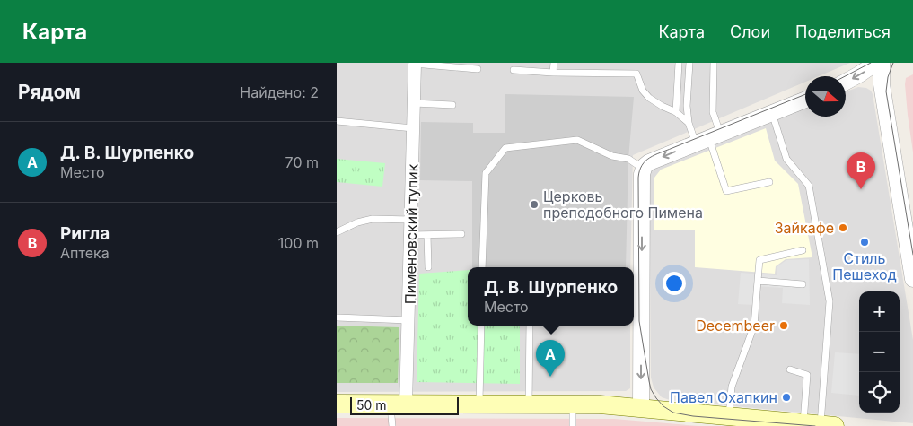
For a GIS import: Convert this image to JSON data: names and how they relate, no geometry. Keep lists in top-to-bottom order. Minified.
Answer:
{"streets":{"street":["Пименовский тупик"]},"places":["Церковь преподобного Пимена","Зайкафе","Стиль Пешеход","Decembeer","Павел Охапкин"],"scale_bar":"50 m","north":"right","page":{"header":"Карта","nav":["Карта","Слои","Поделиться"],"heading":["Рядом","Найдено: 2"],"list":[{"mark":"A","name":"Д. В. Шурпенко","note":"Место","value":"70 m"},{"mark":"B","name":"Ригла","note":"Аптека","value":"100 m"}],"pins":["B","A"],"popup":["Д. В. Шурпенко","Место"],"map_buttons":["+","−"],"scale":"50 m"}}
